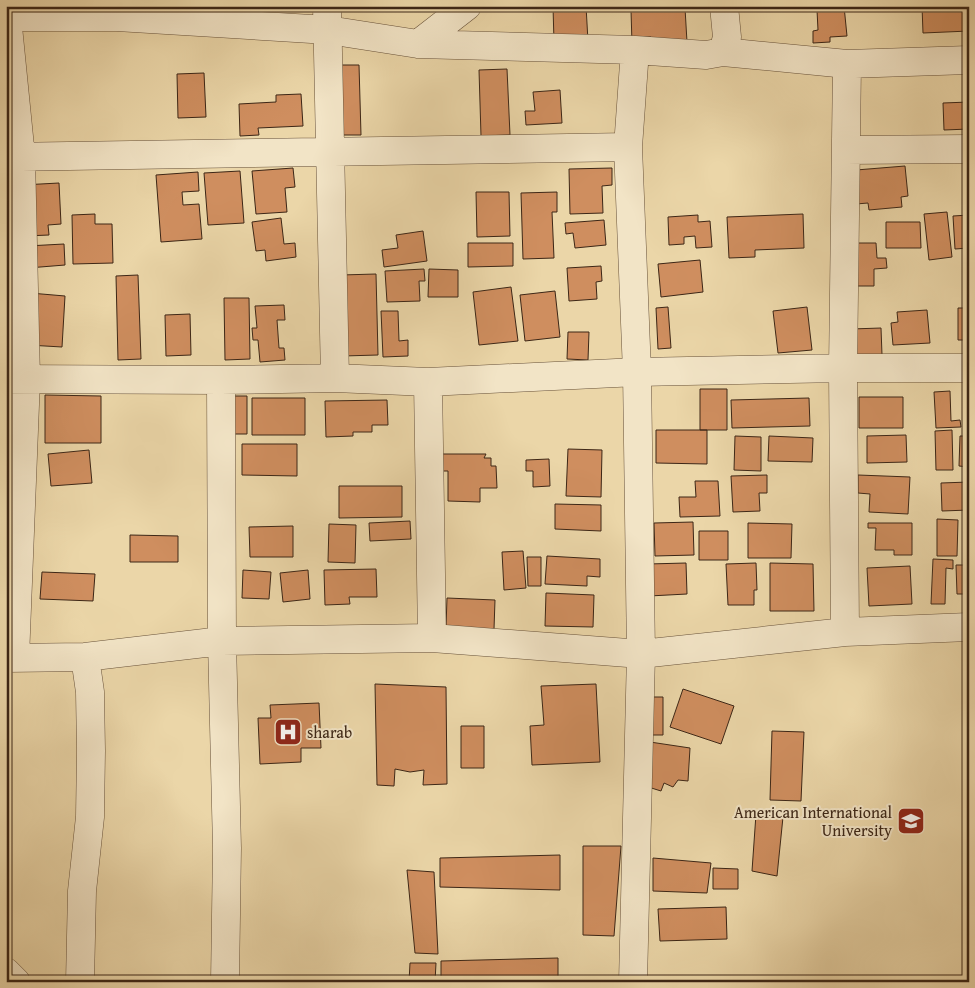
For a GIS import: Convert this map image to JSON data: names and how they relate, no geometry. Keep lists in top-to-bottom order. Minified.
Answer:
{"places":{"hospital":["sharab"],"school or university":["American International University"]}}
